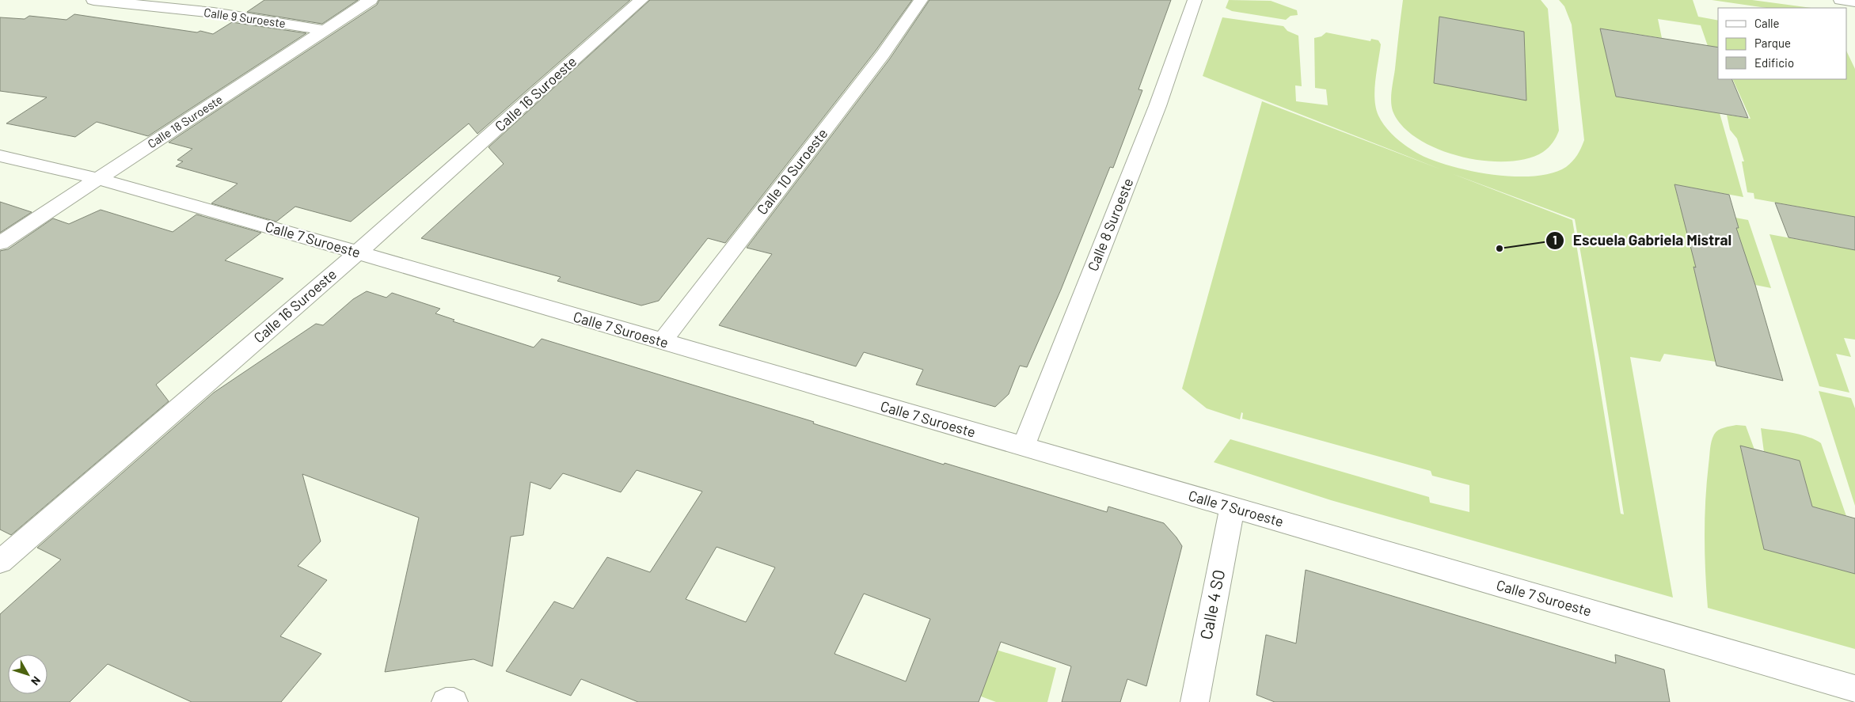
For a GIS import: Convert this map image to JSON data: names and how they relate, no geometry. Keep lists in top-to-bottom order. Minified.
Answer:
{"streets":{"street":["Calle 9 Suroeste","Calle 16 Suroeste","Calle 18 Suroeste","Calle 10 Suroeste","Calle 8 Suroeste","Calle 7 Suroeste","Calle 4 SO"]},"crossings":[["Calle 9 Suroeste","Calle 18 Suroeste"],["Calle 16 Suroeste","Calle 7 Suroeste"],["Calle 18 Suroeste","Calle 7 Suroeste"],["Calle 10 Suroeste","Calle 7 Suroeste"],["Calle 8 Suroeste","Calle 7 Suroeste"],["Calle 7 Suroeste","Calle 4 SO"]],"places":["Escuela Gabriela Mistral"],"legend":["Calle","Parque","Edificio"],"north":"bottom right"}
